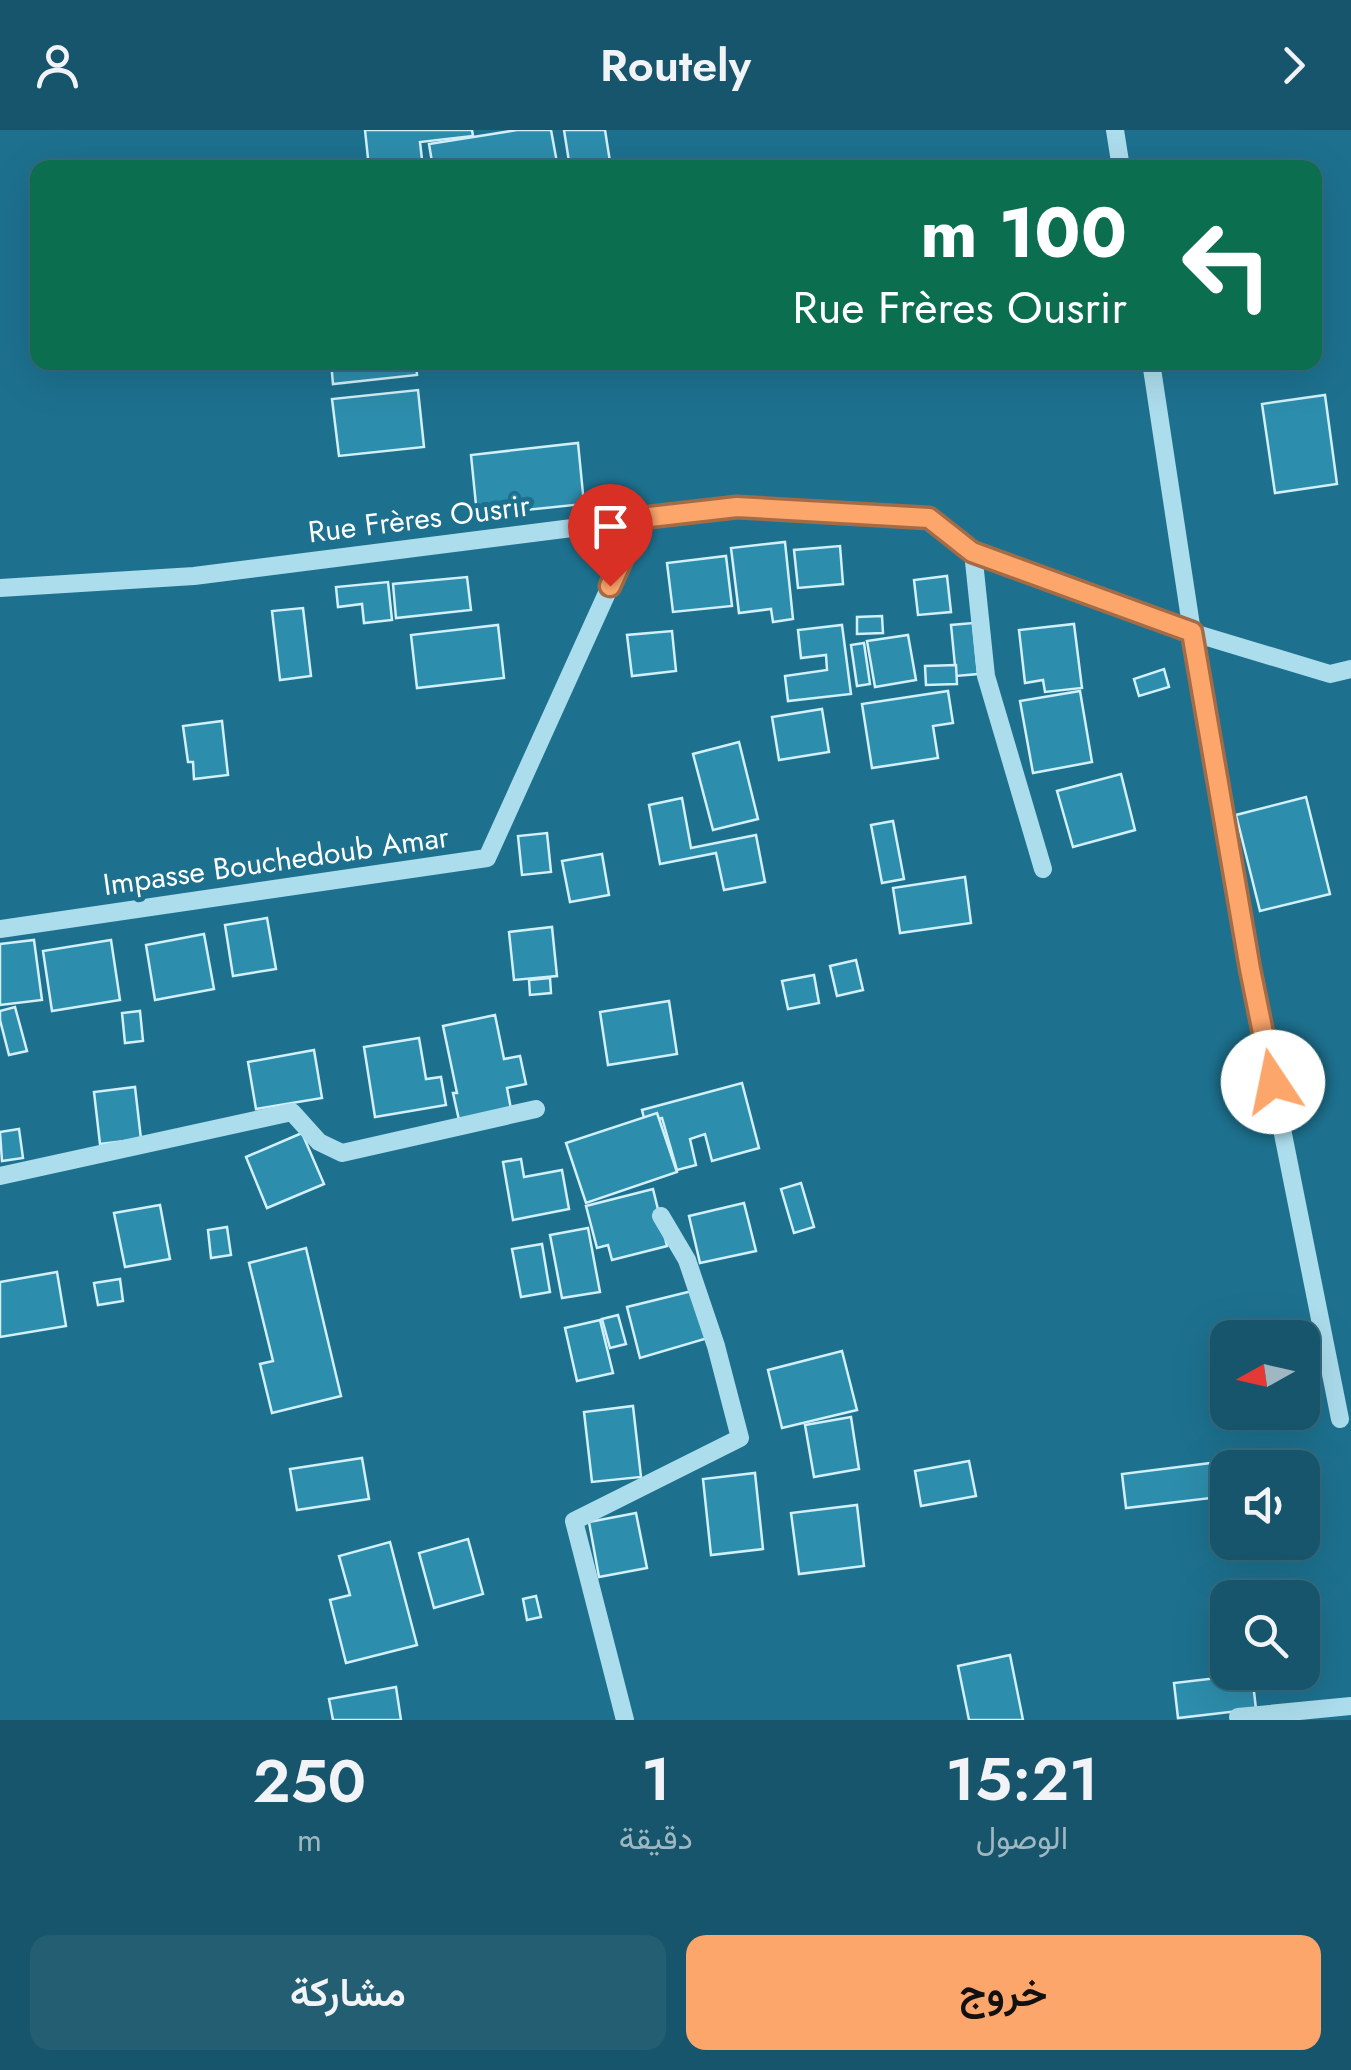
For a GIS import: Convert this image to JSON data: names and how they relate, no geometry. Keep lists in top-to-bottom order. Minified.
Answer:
{"streets":{"street":["Rue Frères Ousrir","Impasse Bouchedoub Amar"]},"crossings":[["Rue Frères Ousrir","Impasse Bouchedoub Amar"]],"north":"left","page":{"header":"Routely","turn":["100 m","Rue Frères Ousrir"],"eta":["15:21","الوصول","1","دقيقة","250","m"],"buttons":["خروج","مشاركة"]}}
